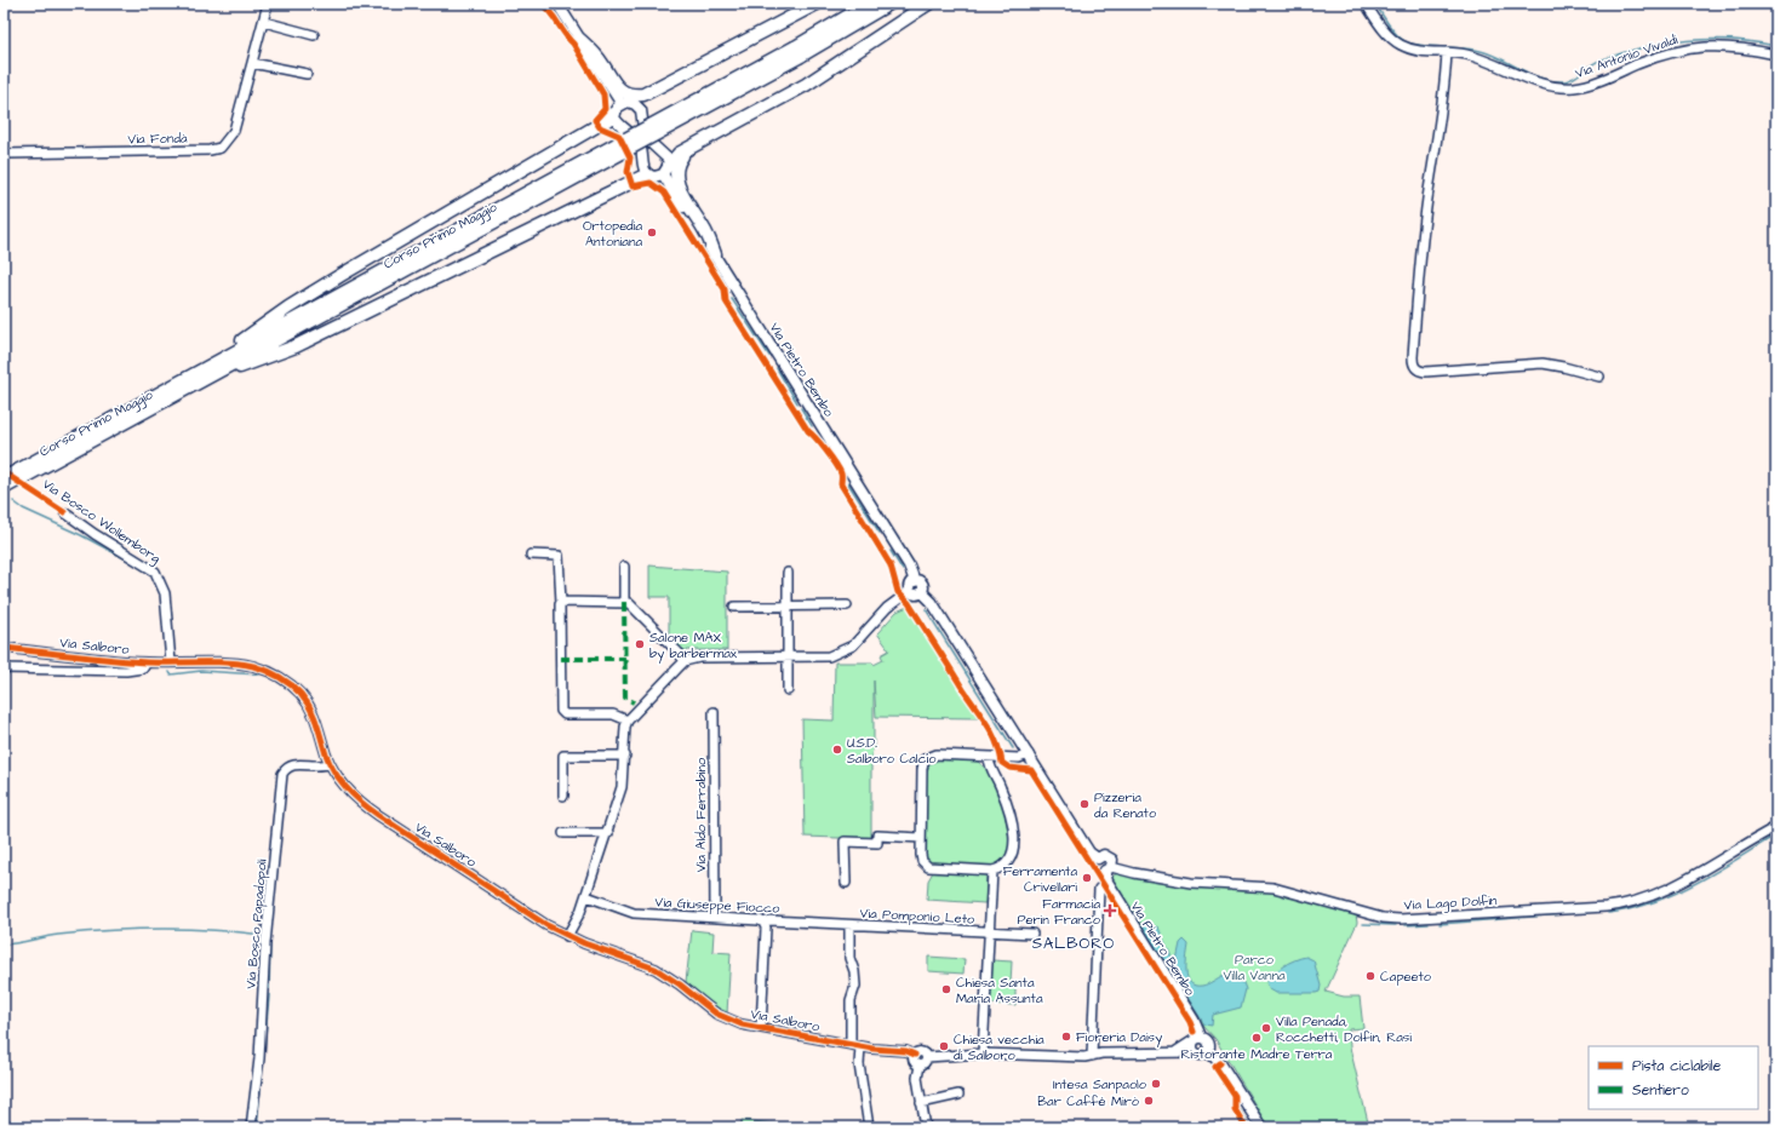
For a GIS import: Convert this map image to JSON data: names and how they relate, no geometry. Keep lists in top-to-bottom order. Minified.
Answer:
{"streets":{"highway":["Corso Primo Maggio"],"main road":["Via Pietro Bembo"],"street":["Via Antonio Vivaldi","Via Fondà","Via Bosco Wollemborg","Via Salboro","Via Aldo Ferrabino","Via Lago Dolfin","Via Giuseppe Fiocco","Via Pomponio Leto","Via Bosco Papadopoli"]},"crossings":[["Via Pietro Bembo","Via Salboro"],["Via Pietro Bembo","Via Lago Dolfin"],["Via Bosco Wollemborg","Via Salboro"],["Via Salboro","Via Pomponio Leto"],["Via Salboro","Via Bosco Papadopoli"],["Via Aldo Ferrabino","Via Giuseppe Fiocco"],["Via Giuseppe Fiocco","Via Pomponio Leto"]],"districts":["SALBORO"],"parks":["Parco Villa Vanna"],"places":{"other":["Ortopedia Antoniana","Salone MAX by barbermax","U.S.D. Salboro Calcio","Pizzeria da Renato","Ferramenta Crivellari","Capeeto","Chiesa Santa Maria Assunta","Villa Penada, Rocchetti, Dolfin, Rasi","Fioreria Daisy","Ristorante Madre Terra","Chiesa vecchia di Salboro","Intesa Sanpaolo","Bar Caffè Mirò"],"health":["Farmacia Perin Franco"]},"legend":["Pista ciclabile","Sentiero"]}
